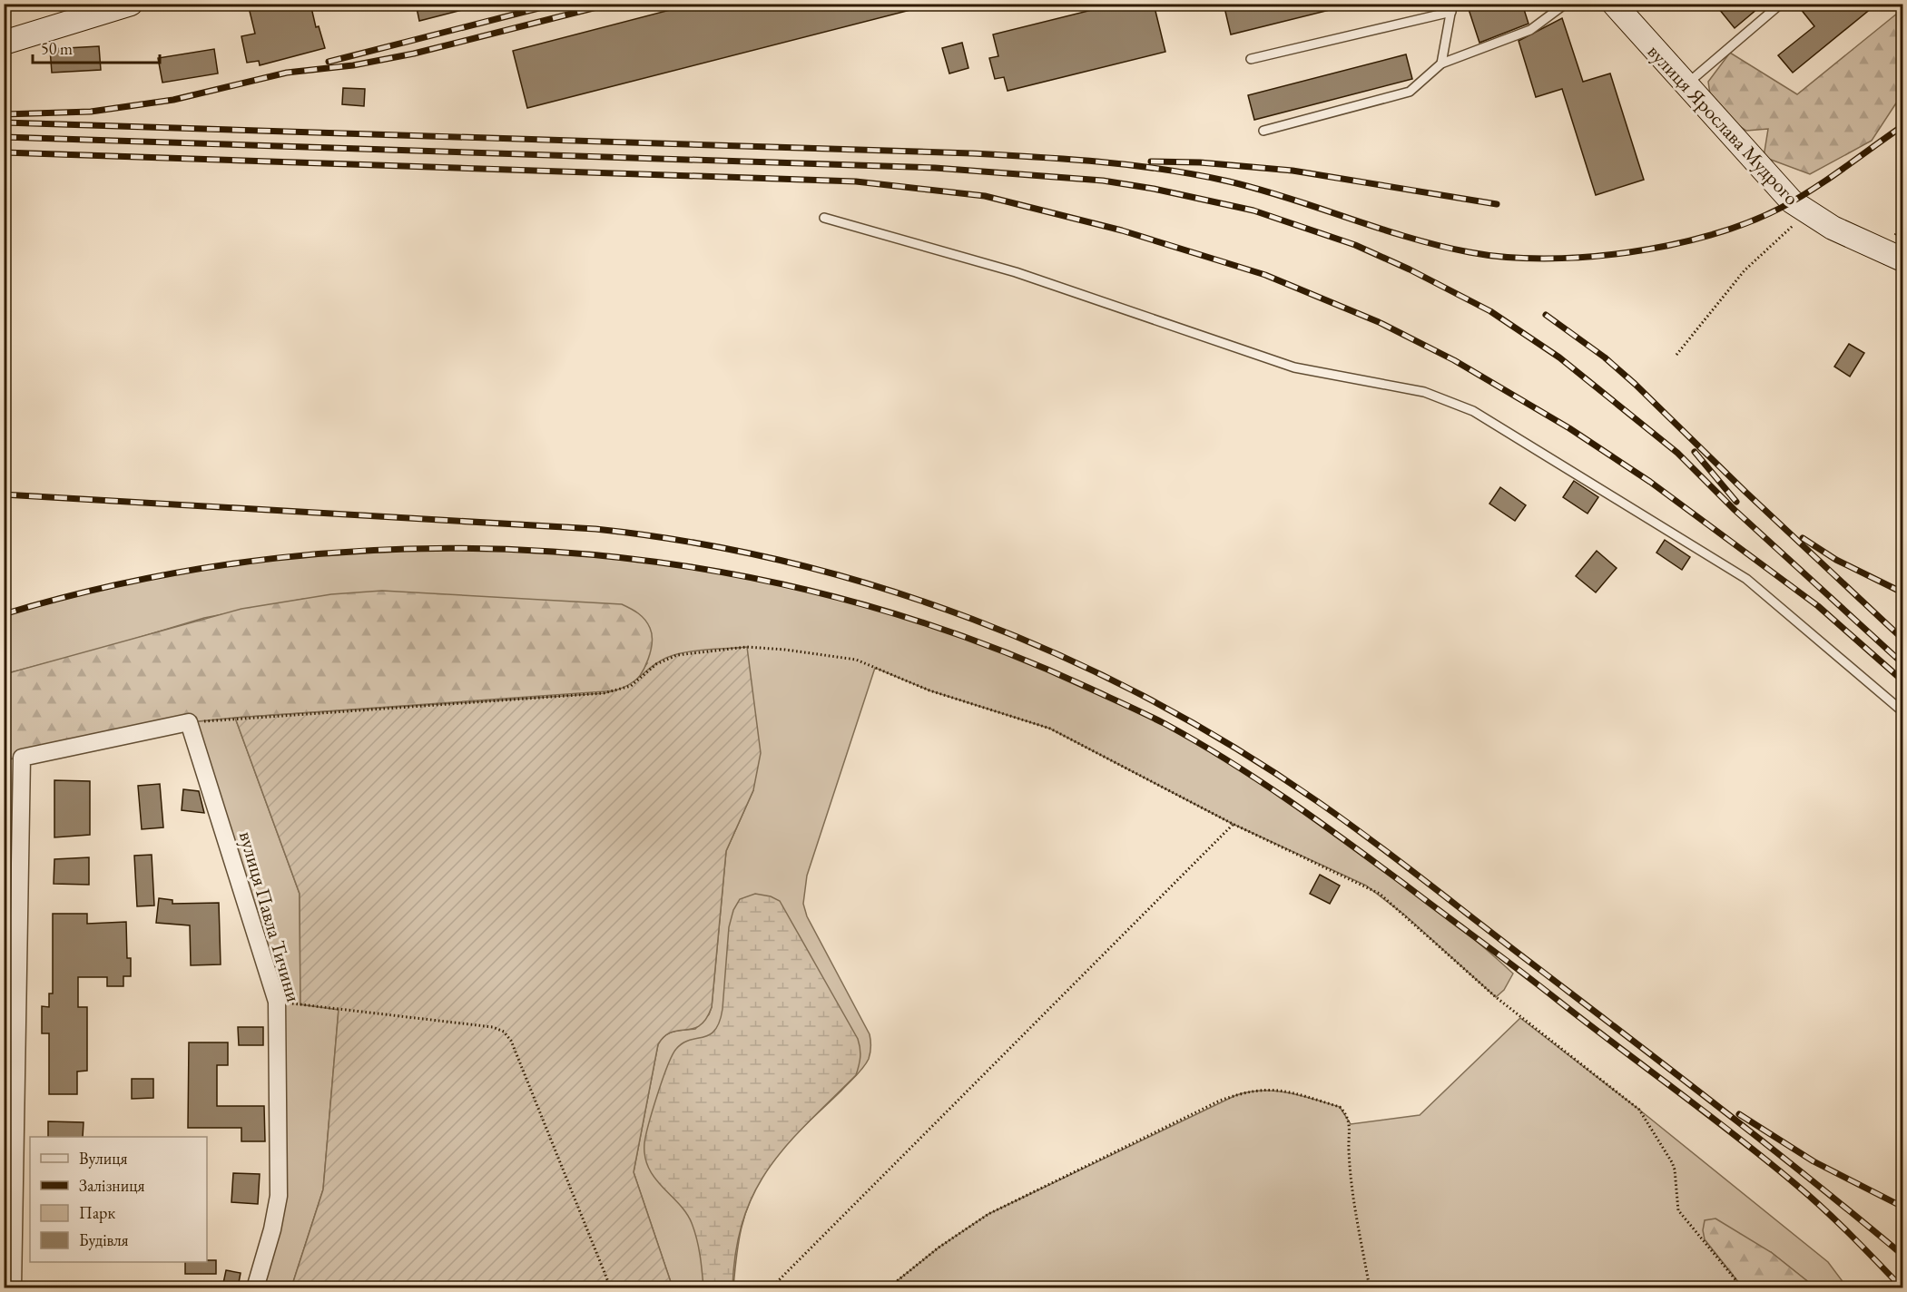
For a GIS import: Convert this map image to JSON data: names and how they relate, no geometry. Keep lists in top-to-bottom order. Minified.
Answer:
{"streets":{"street":["вулиця Ярослава Мудрого","вулиця Павла Тичини"]},"legend":["Вулиця","Залізниця","Парк","Будівля"],"scale_bar":"50 m"}
